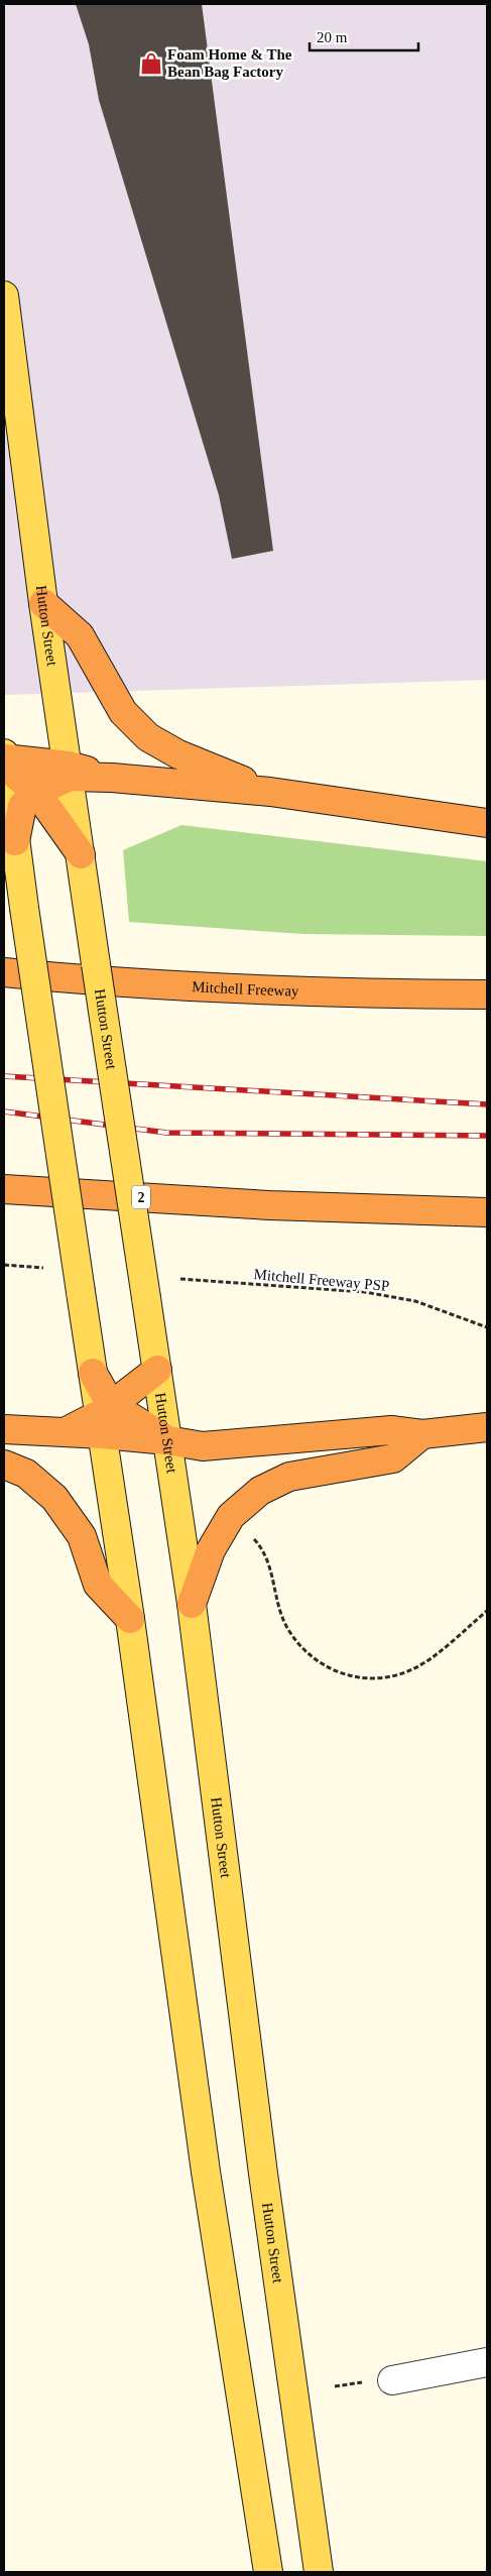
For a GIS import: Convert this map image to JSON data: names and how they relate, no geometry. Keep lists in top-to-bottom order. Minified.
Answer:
{"streets":{"highway":["Mitchell Freeway","2"],"main road":["Hutton Street"],"path":["Mitchell Freeway PSP"]},"places":{"shop":["Foam Home & The Bean Bag Factory"]},"scale_bar":"20 m"}
